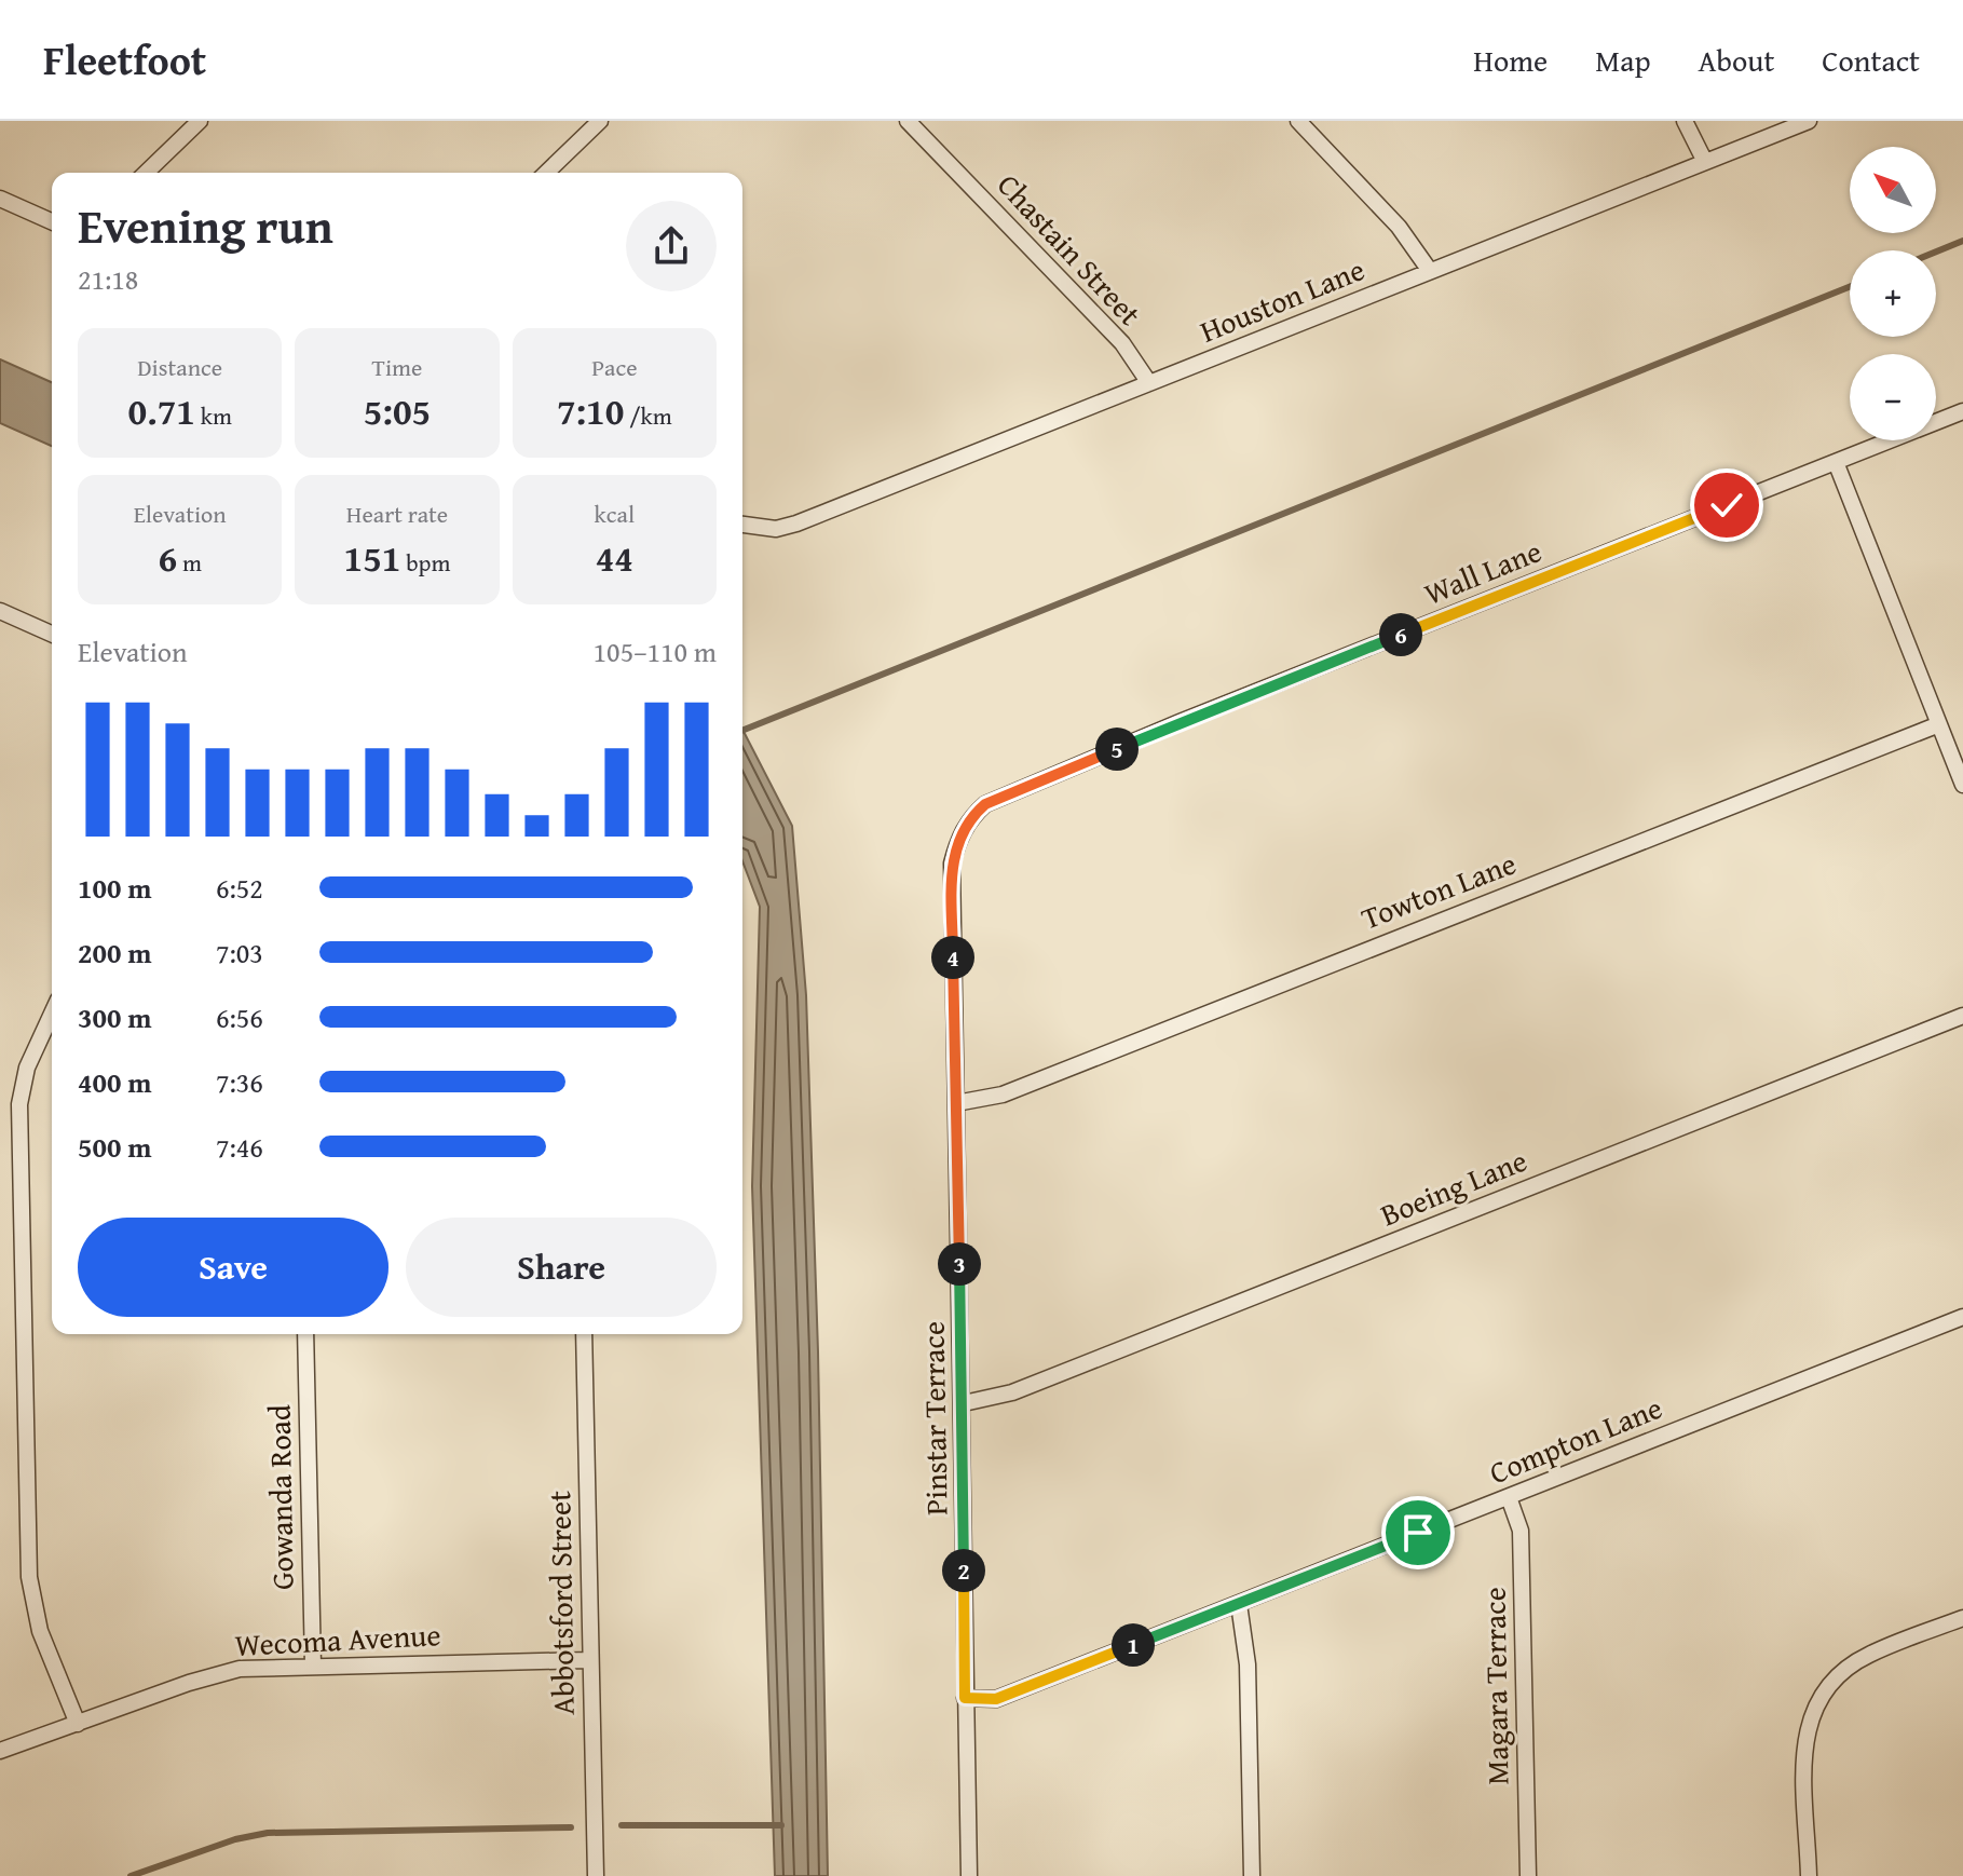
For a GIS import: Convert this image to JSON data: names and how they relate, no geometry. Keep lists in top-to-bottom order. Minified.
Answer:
{"streets":{"street":["Chastain Street","Houston Lane","Wall Lane","Towton Lane","Boeing Lane","Pinstar Terrace","Compton Lane","Gowanda Road","Abbotsford Street","Wecoma Avenue","Magara Terrace"]},"crossings":[["Chastain Street","Houston Lane"],["Wall Lane","Pinstar Terrace"],["Towton Lane","Pinstar Terrace"],["Boeing Lane","Pinstar Terrace"],["Pinstar Terrace","Compton Lane"],["Compton Lane","Magara Terrace"],["Gowanda Road","Wecoma Avenue"],["Abbotsford Street","Wecoma Avenue"]],"north":"top left","page":{"header":"Fleetfoot","nav":["Home","Map","About","Contact"],"map_buttons":["+","−"],"heading":["Evening run","21:18"],"stats":[["Distance","0.71 km"],["Time","5:05"],["Pace","7:10 /km"],["Elevation","6 m"],["Heart rate","151 bpm"],["kcal","44"]],"pins":["6","5","4","3","2","1"],"chart":["Elevation","105–110 m"],"list":[{"name":"100 m","note":"6:52"},{"name":"200 m","note":"7:03"},{"name":"300 m","note":"6:56"},{"name":"400 m","note":"7:36"},{"name":"500 m","note":"7:46"}],"buttons":["Save","Share"]}}
